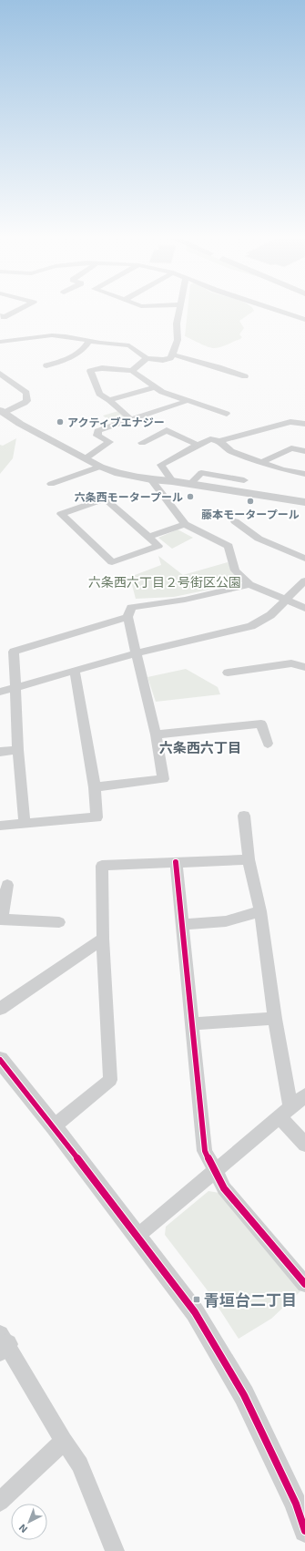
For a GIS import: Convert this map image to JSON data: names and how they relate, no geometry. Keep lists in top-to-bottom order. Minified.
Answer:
{"districts":["六条西六丁目"],"parks":["六条西六丁目２号街区公園"],"places":{"other":["アクティブエナジー","六条西モータープール","藤本モータープール"],"transit":["青垣台二丁目"]},"north":"bottom left"}
